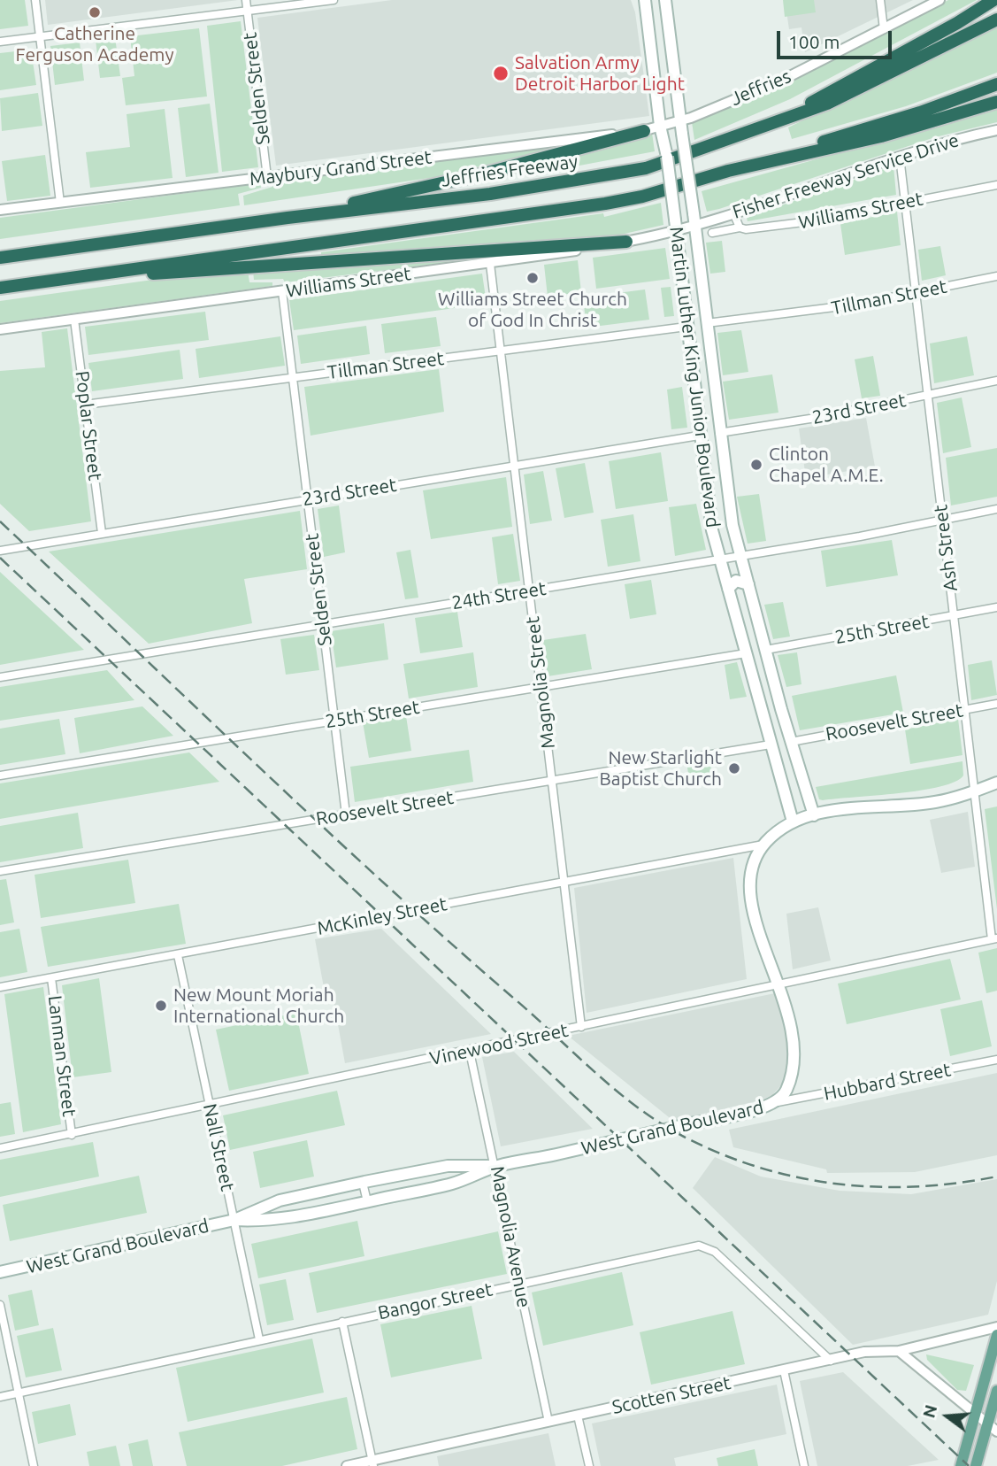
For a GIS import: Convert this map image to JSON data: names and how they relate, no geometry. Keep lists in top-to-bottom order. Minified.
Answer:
{"streets":{"highway":["Jeffries Freeway"],"main road":["Martin Luther King Junior Boulevard","West Grand Boulevard"],"street":["Jeffries","Selden Street","Maybury Grand Street","Fisher Freeway Service Drive","Williams Street","Tillman Street","23rd Street","Poplar Street","Ash Street","24th Street","25th Street","Magnolia Street","Roosevelt Street","McKinley Street","Vinewood Street","Lanman Street","Hubbard Street","Nall Street","Magnolia Avenue","Bangor Street","Scotten Street"]},"crossings":[["Jeffries","Maybury Grand Street"],["Jeffries","Martin Luther King Junior Boulevard"],["Selden Street","Maybury Grand Street"],["Selden Street","Williams Street"],["Selden Street","Tillman Street"],["Selden Street","23rd Street"],["Selden Street","24th Street"],["Selden Street","25th Street"],["Selden Street","Roosevelt Street"],["Maybury Grand Street","Martin Luther King Junior Boulevard"],["Fisher Freeway Service Drive","Williams Street"],["Fisher Freeway Service Drive","Martin Luther King Junior Boulevard"],["Fisher Freeway Service Drive","Ash Street"],["Williams Street","Martin Luther King Junior Boulevard"],["Williams Street","Poplar Street"],["Williams Street","Ash Street"],["Williams Street","Magnolia Street"],["Tillman Street","Martin Luther King Junior Boulevard"],["Tillman Street","Poplar Street"],["Tillman Street","Ash Street"],["Tillman Street","Magnolia Street"],["Martin Luther King Junior Boulevard","23rd Street"],["Martin Luther King Junior Boulevard","24th Street"],["Martin Luther King Junior Boulevard","25th Street"],["Martin Luther King Junior Boulevard","Roosevelt Street"],["23rd Street","Poplar Street"],["23rd Street","Ash Street"],["23rd Street","Magnolia Street"],["Ash Street","24th Street"],["Ash Street","25th Street"],["Ash Street","Roosevelt Street"],["Ash Street","Vinewood Street"],["24th Street","Magnolia Street"],["25th Street","Magnolia Street"],["Magnolia Street","Roosevelt Street"],["Magnolia Street","McKinley Street"],["Magnolia Street","Vinewood Street"],["McKinley Street","Lanman Street"],["McKinley Street","West Grand Boulevard"],["McKinley Street","Nall Street"],["Vinewood Street","Lanman Street"],["Vinewood Street","West Grand Boulevard"],["Vinewood Street","Nall Street"],["Vinewood Street","Magnolia Avenue"],["Hubbard Street","West Grand Boulevard"],["West Grand Boulevard","Nall Street"],["West Grand Boulevard","Magnolia Avenue"],["Nall Street","Bangor Street"],["Magnolia Avenue","Bangor Street"],["Magnolia Avenue","Scotten Street"],["Bangor Street","Scotten Street"]],"places":["Catherine Ferguson Academy","Salvation Army Detroit Harbor Light","Williams Street Church of God In Christ","Clinton Chapel A.M.E.","New Starlight Baptist Church","New Mount Moriah International Church"],"scale_bar":"100 m","north":"left"}
